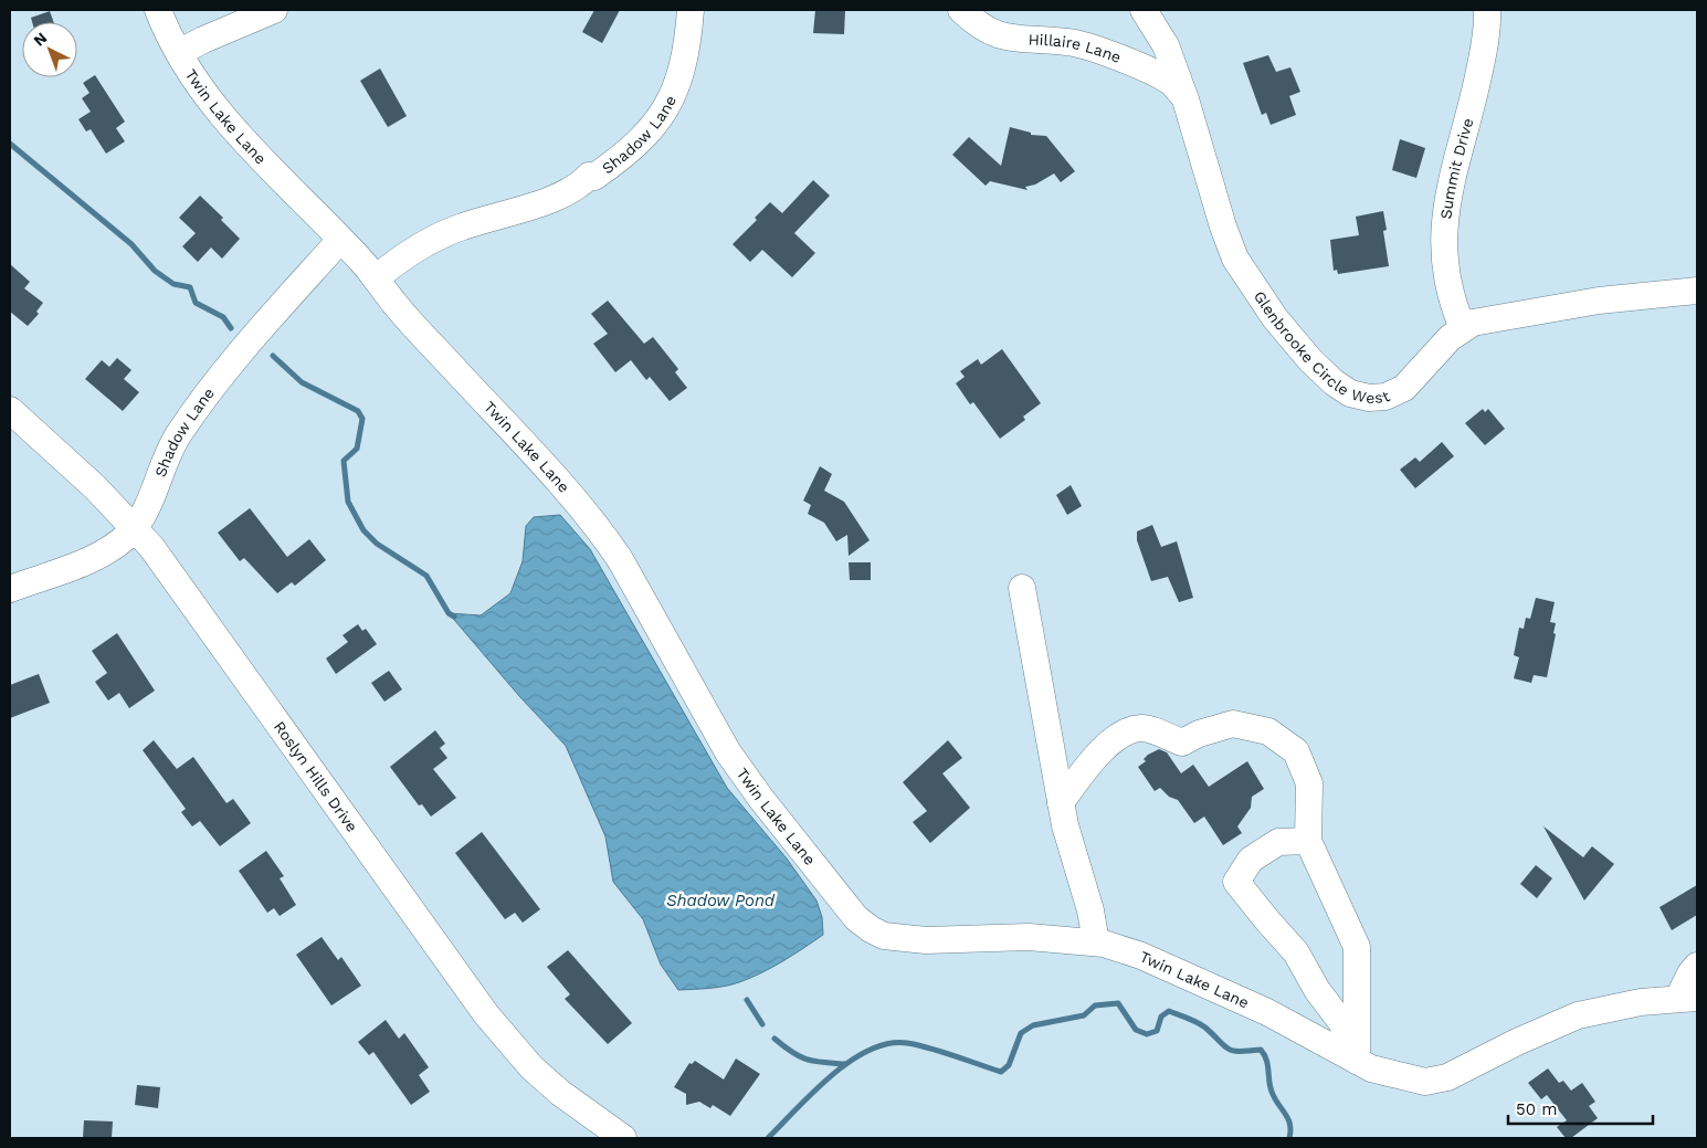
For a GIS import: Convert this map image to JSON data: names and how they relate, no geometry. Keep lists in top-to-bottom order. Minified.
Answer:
{"streets":{"street":["Hillaire Lane","Twin Lake Lane","Shadow Lane","Summit Drive","Glenbrooke Circle West","Roslyn Hills Drive"]},"crossings":[["Hillaire Lane","Glenbrooke Circle West"],["Twin Lake Lane","Shadow Lane"],["Shadow Lane","Roslyn Hills Drive"],["Summit Drive","Glenbrooke Circle West"]],"water":["Shadow Pond"],"scale_bar":"50 m","north":"top left"}
